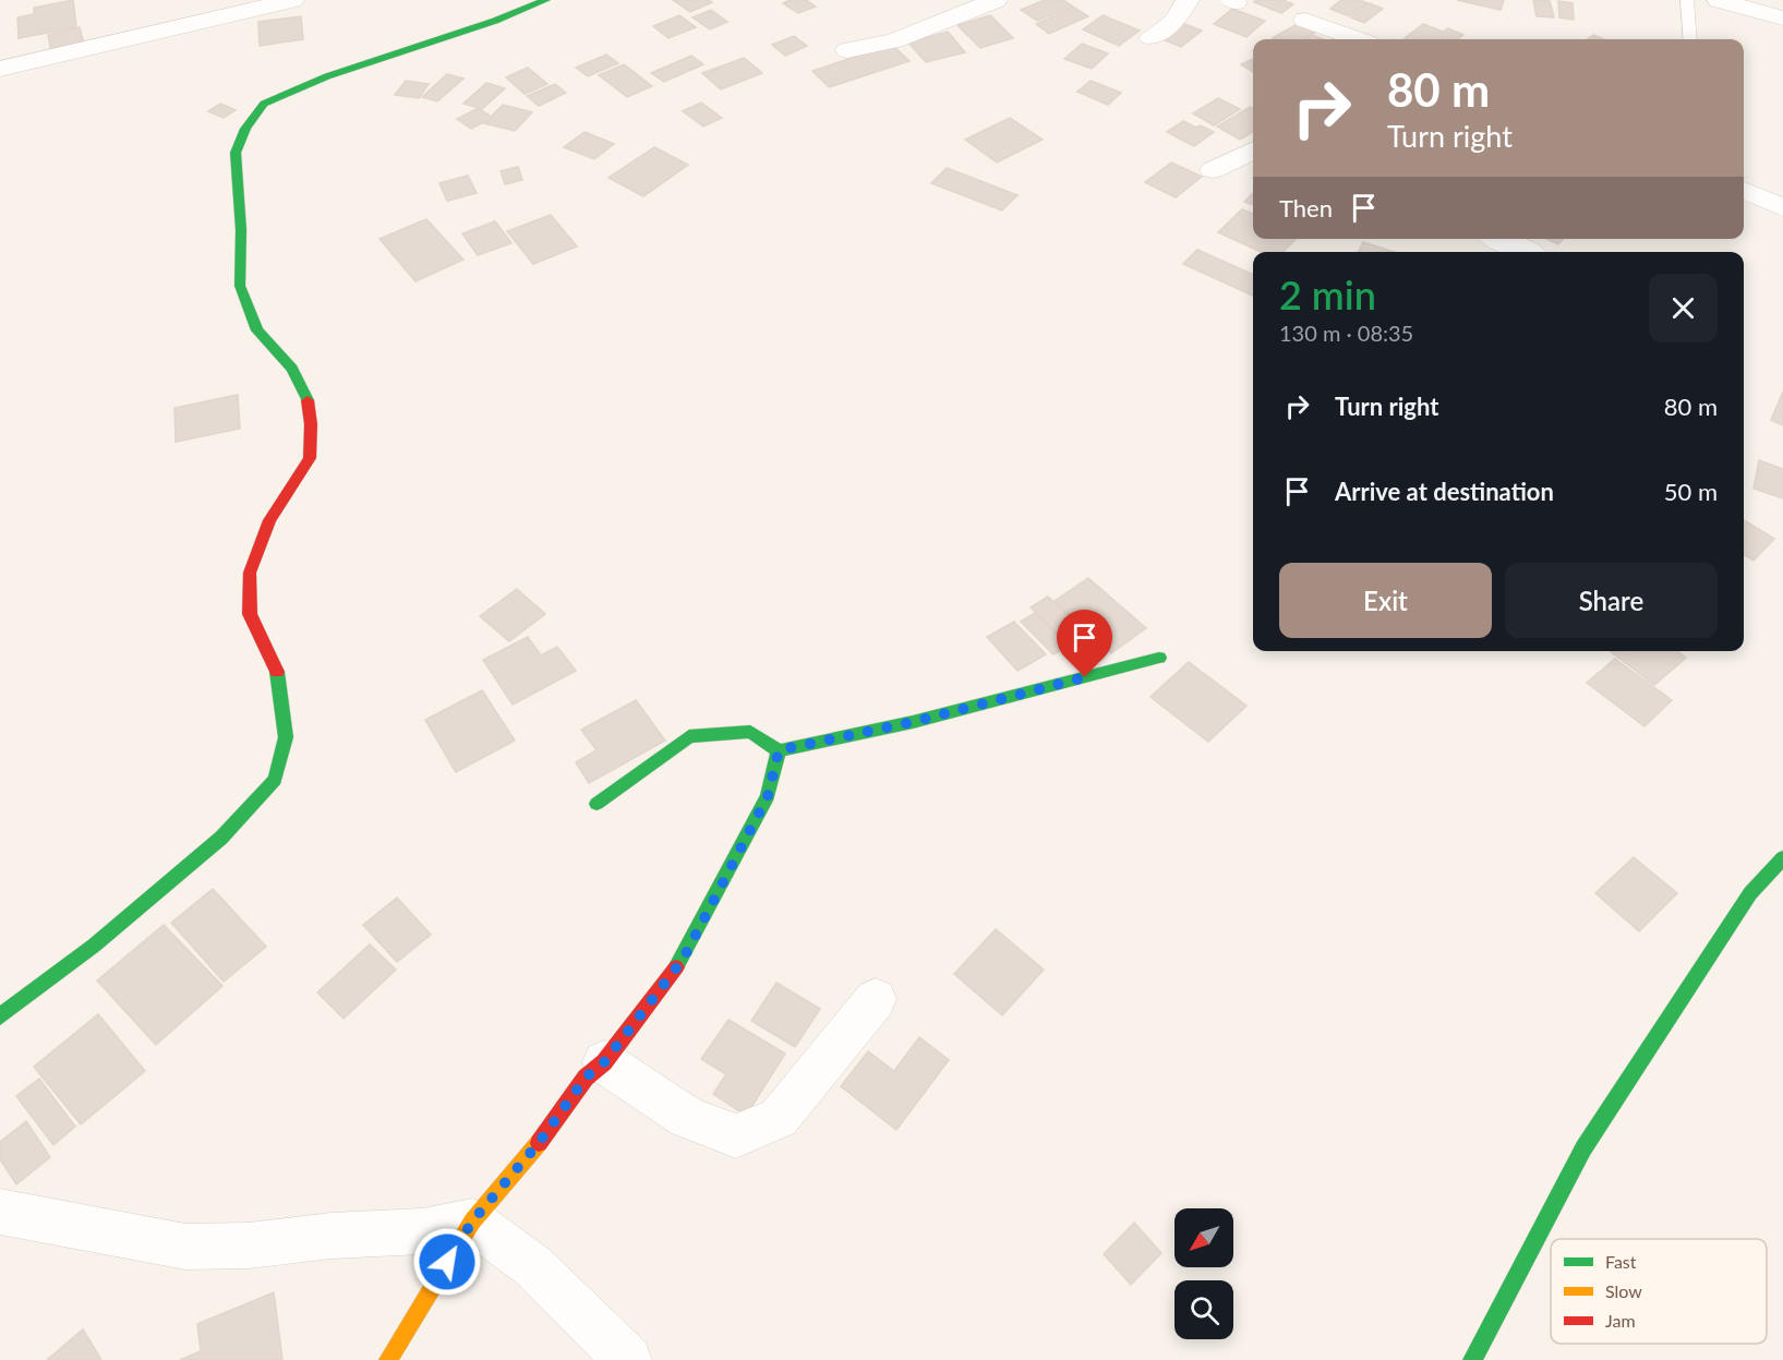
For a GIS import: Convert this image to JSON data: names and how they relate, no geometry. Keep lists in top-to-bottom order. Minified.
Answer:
{"legend":["Fast","Slow","Jam"],"north":"bottom left","page":{"turn":["80 m","Turn right"],"then":"Then","heading":["2 min","130 m · 08:35"],"list":[{"name":"Turn right","value":"80 m"},{"name":"Arrive at destination","value":"50 m"}],"buttons":["Exit","Share"]}}
